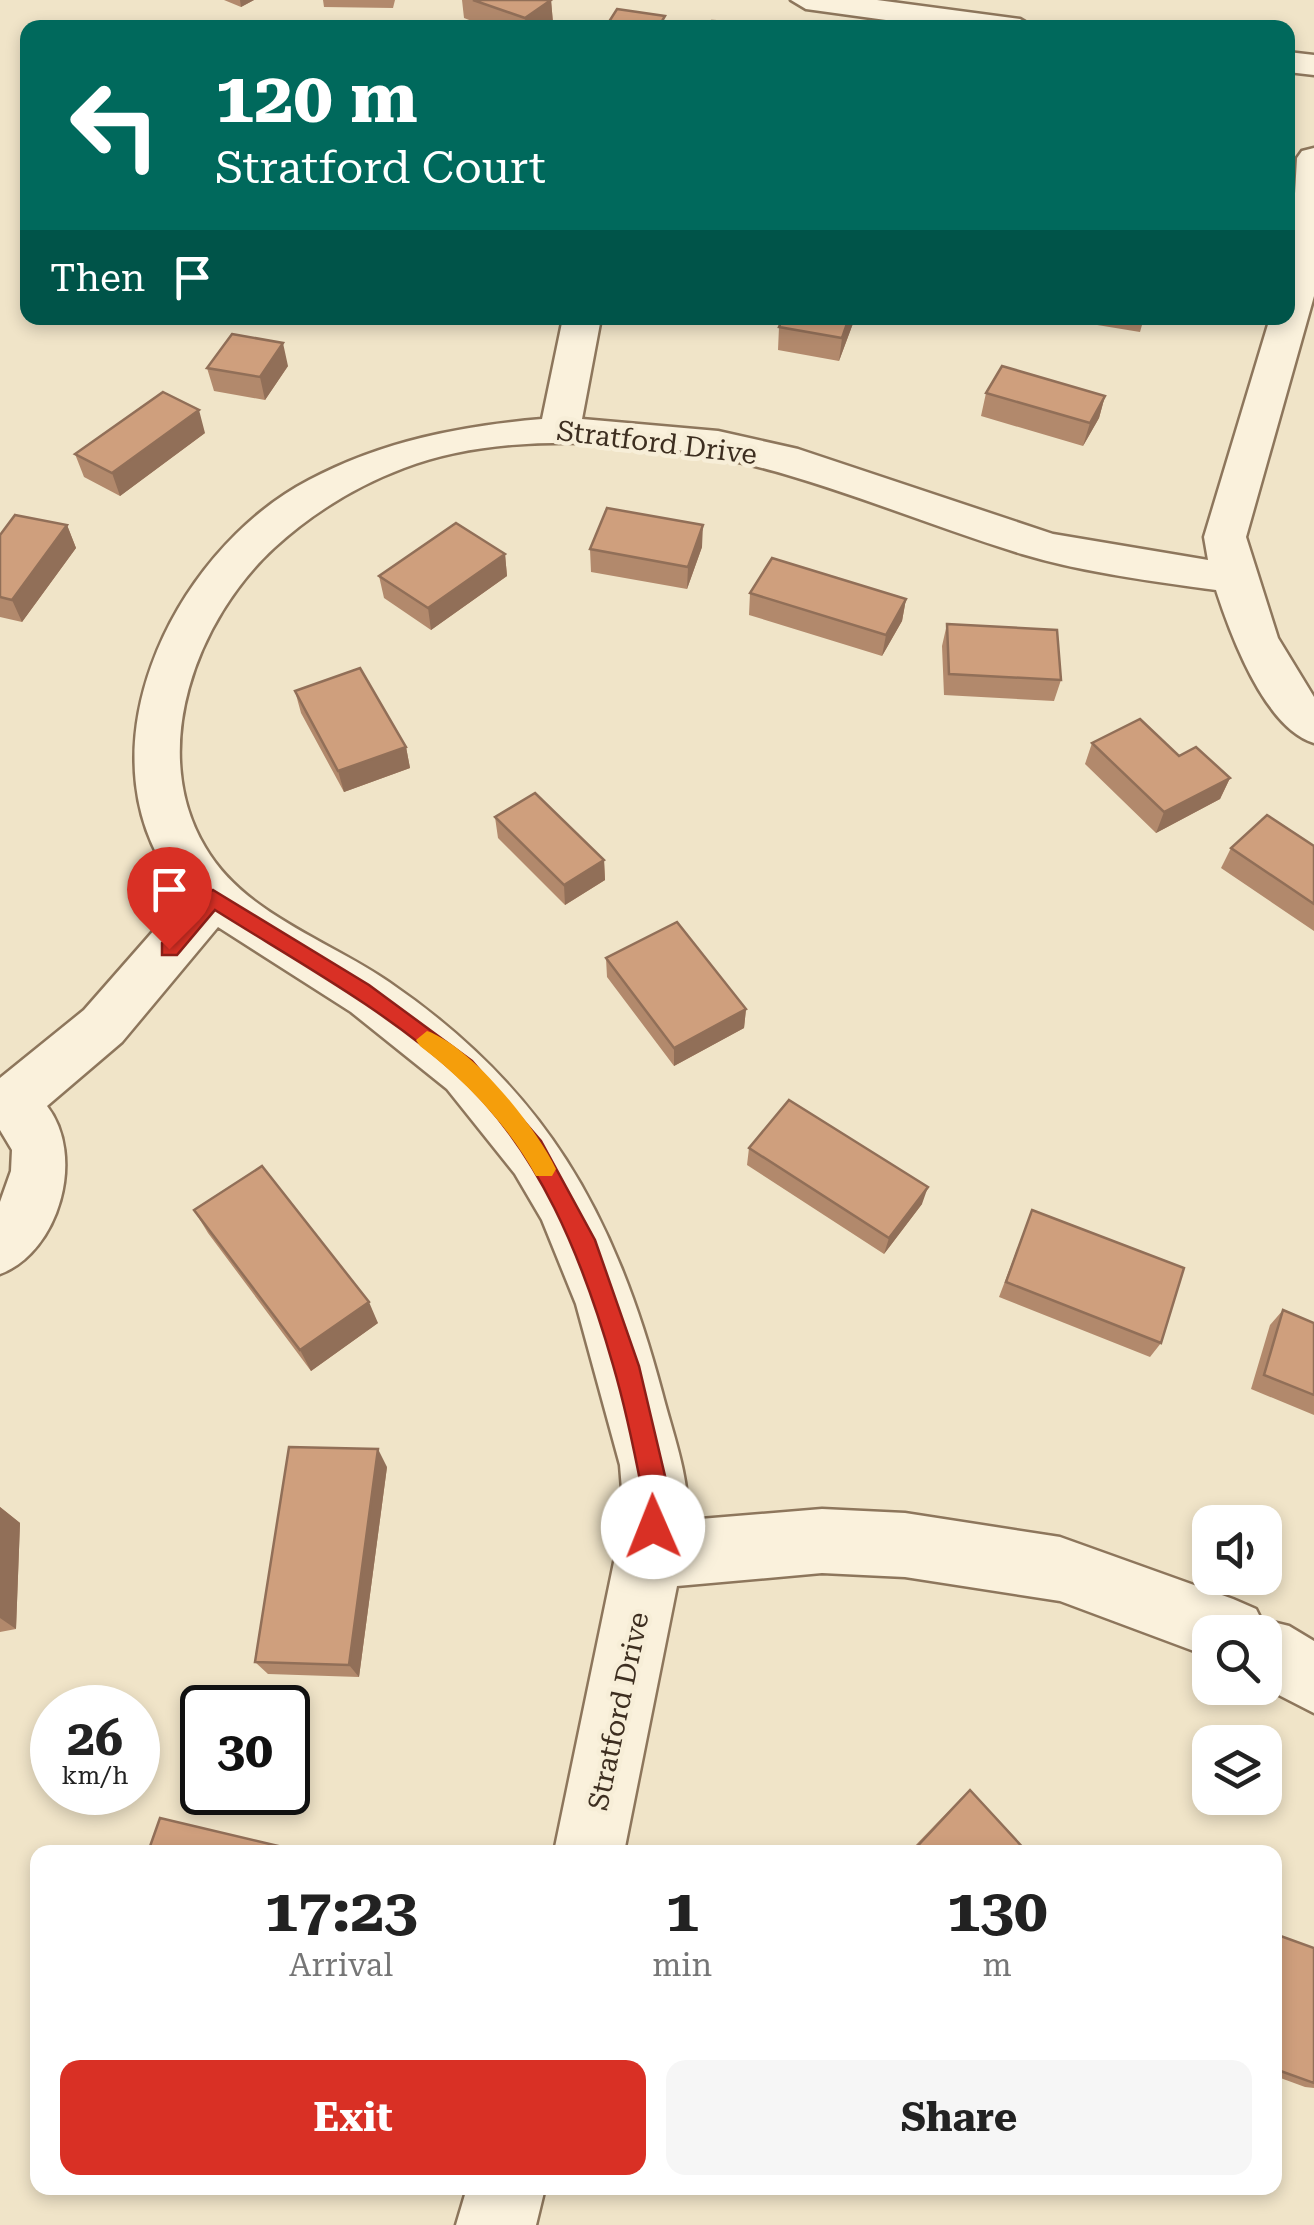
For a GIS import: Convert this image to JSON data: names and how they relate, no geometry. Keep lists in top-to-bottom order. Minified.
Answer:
{"streets":{"street":["Stratford Drive"]},"page":{"turn":["120 m","Stratford Court"],"then":"Then","speed":"26 km/h","limit":"30","eta":["17:23","Arrival","1","min","130","m"],"buttons":["Exit","Share"]}}
